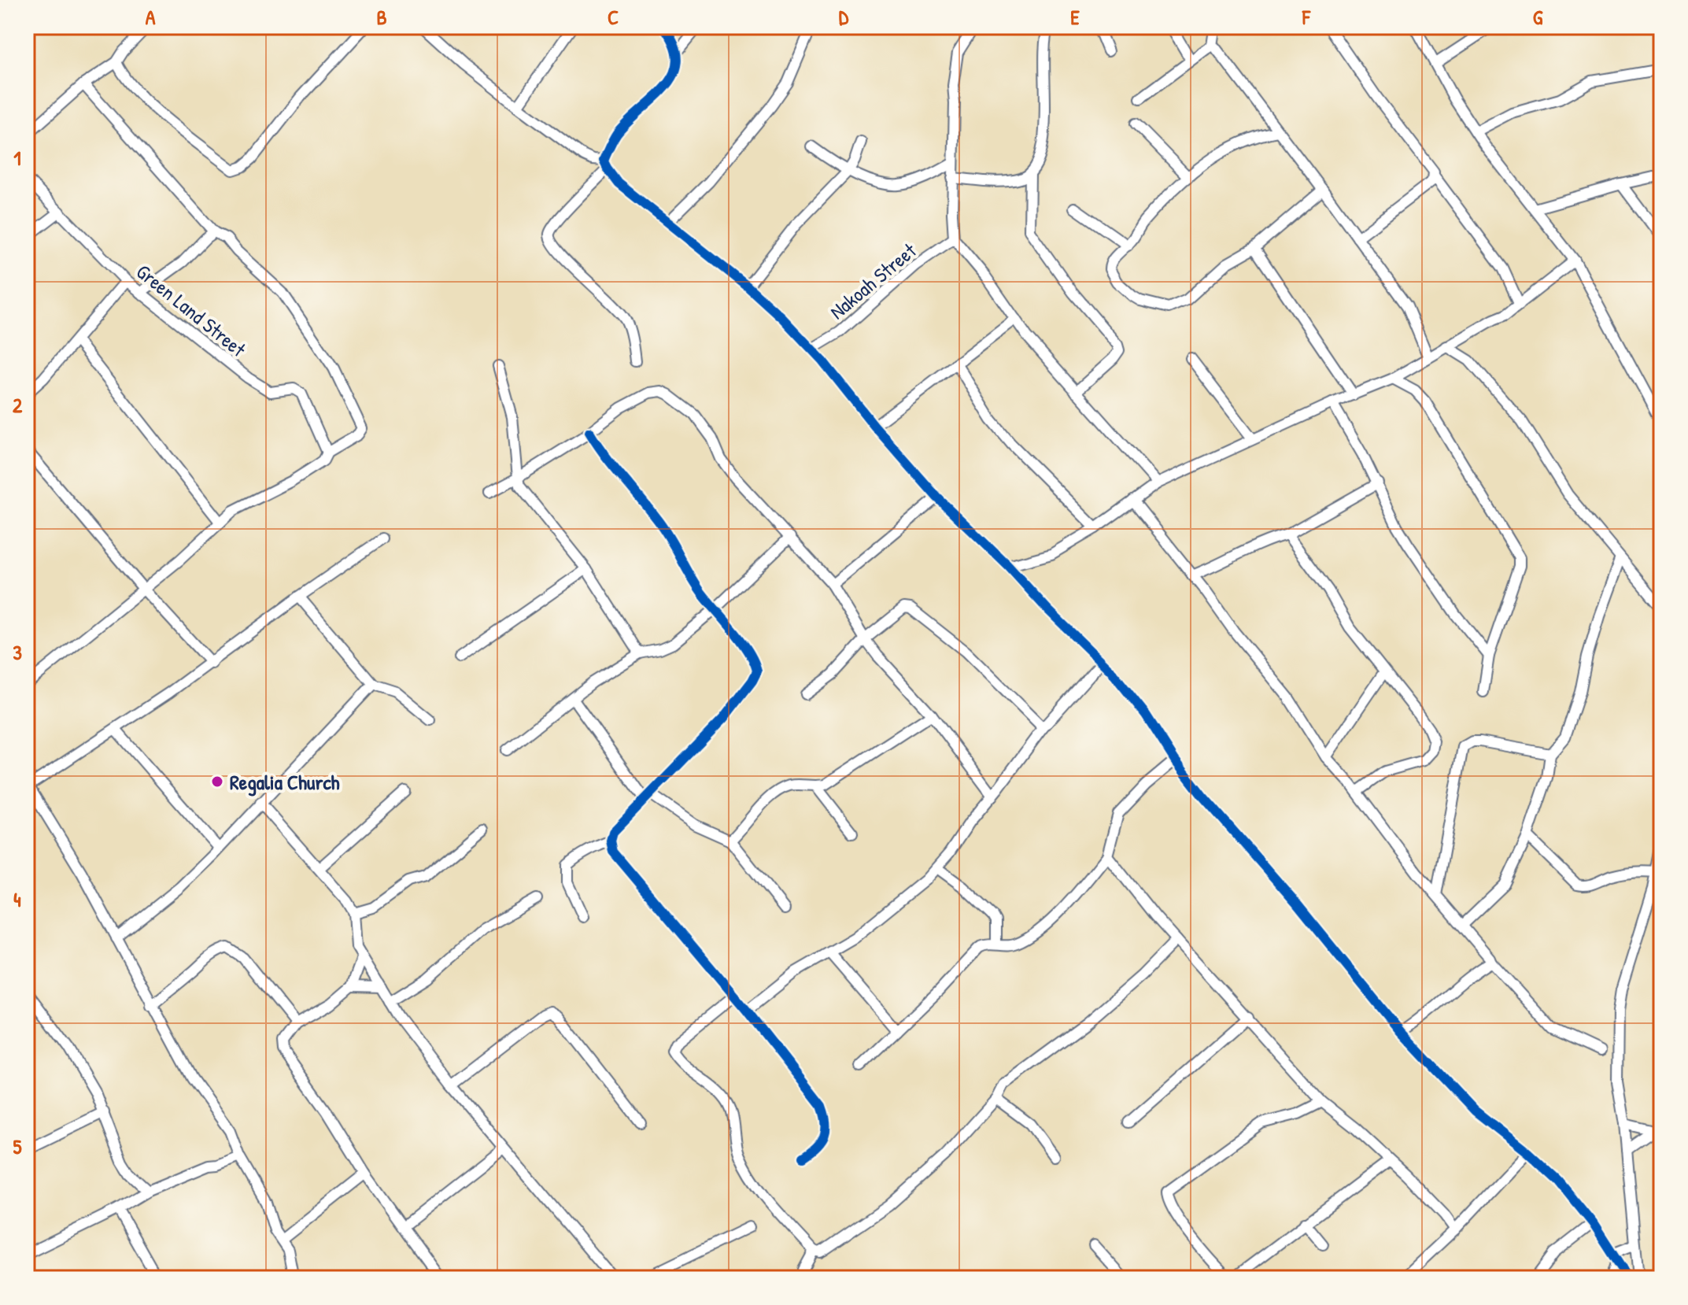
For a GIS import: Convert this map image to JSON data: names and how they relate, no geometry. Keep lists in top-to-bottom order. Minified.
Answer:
{"streets":{"street":["Nakoah Street","Green Land Street"]},"places":["Regalia Church"],"grid":{"columns":["A","B","C","D","E","F","G"],"rows":["1","2","3","4","5"]}}
